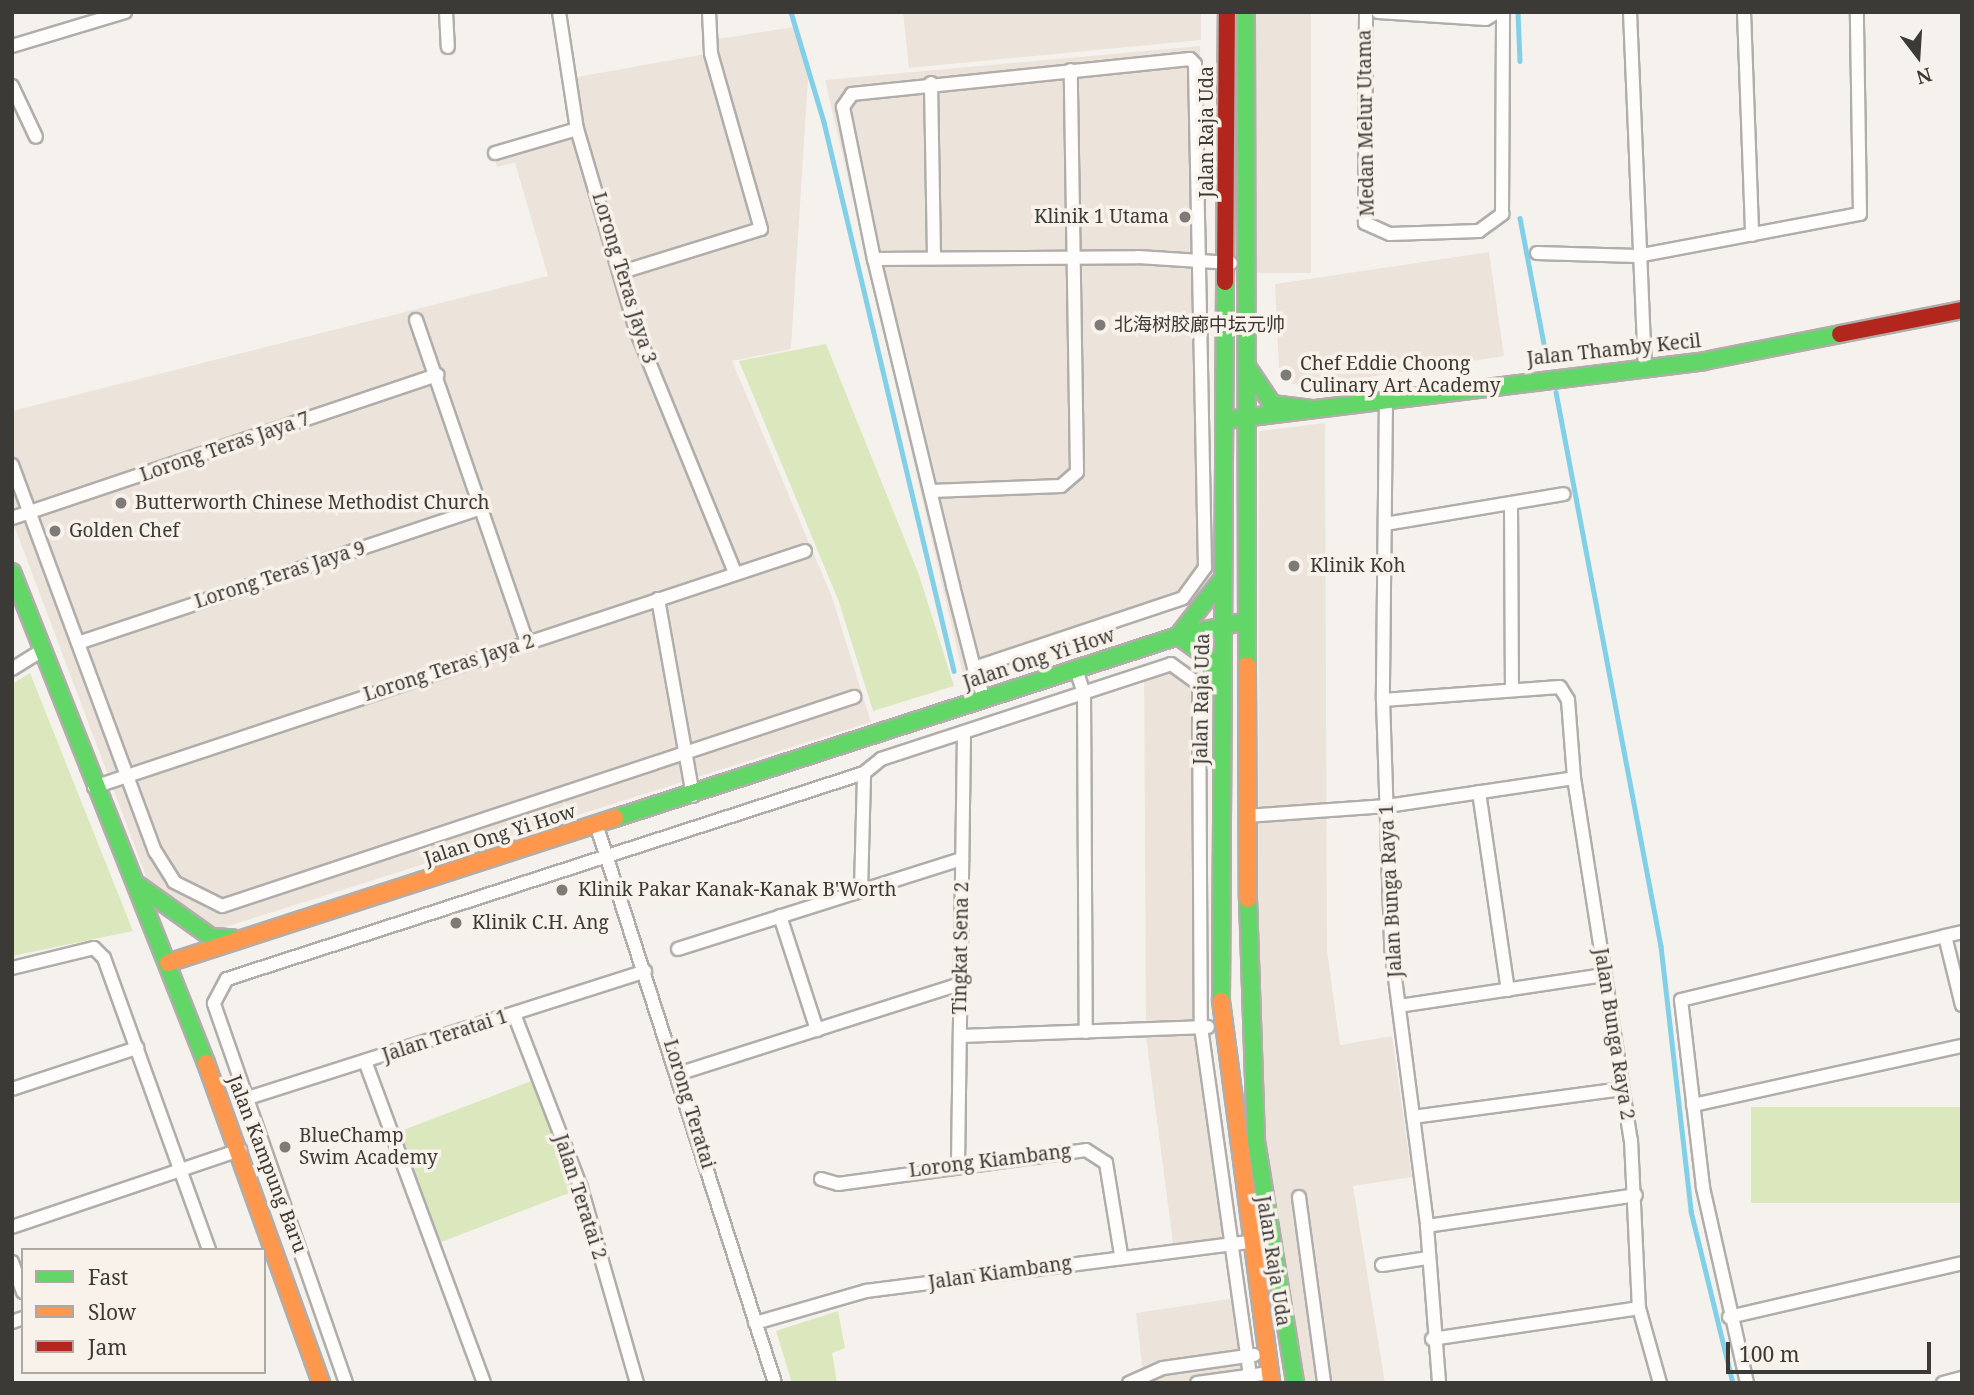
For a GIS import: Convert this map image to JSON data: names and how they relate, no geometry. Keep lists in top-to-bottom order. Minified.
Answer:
{"streets":{"main road":["Jalan Raja Uda","Jalan Thamby Kecil","Jalan Ong Yi How","Jalan Kampung Baru"],"street":["Medan Melur Utama","Lorong Teras Jaya 3","Lorong Teras Jaya 7","Lorong Teras Jaya 9","Lorong Teras Jaya 2","Jalan Bunga Raya 1","Tingkat Sena 2","Jalan Bunga Raya 2","Jalan Teratai 1","Lorong Teratai","Lorong Kiambang","Jalan Teratai 2","Jalan Kiambang"]},"crossings":[["Jalan Raja Uda","Jalan Thamby Kecil"],["Jalan Raja Uda","Jalan Ong Yi How"],["Jalan Raja Uda","Jalan Kiambang"],["Lorong Teras Jaya 3","Lorong Teras Jaya 2"],["Jalan Thamby Kecil","Jalan Bunga Raya 1"],["Lorong Teras Jaya 7","Jalan Ong Yi How"],["Lorong Teras Jaya 9","Jalan Ong Yi How"],["Jalan Ong Yi How","Lorong Teras Jaya 2"],["Jalan Ong Yi How","Lorong Teratai"],["Jalan Ong Yi How","Jalan Kampung Baru"],["Tingkat Sena 2","Lorong Kiambang"],["Jalan Teratai 1","Lorong Teratai"],["Jalan Teratai 1","Jalan Teratai 2"],["Lorong Teratai","Jalan Kiambang"],["Lorong Kiambang","Jalan Kiambang"]],"places":["Klinik 1 Utama","北海树胶廊中坛元帅","Chef Eddie Choong Culinary Art Academy","Butterworth Chinese Methodist Church","Golden Chef","Klinik Koh","Klinik Pakar Kanak-Kanak B'Worth","Klinik C.H. Ang","BlueChamp Swim Academy"],"legend":["Fast","Slow","Jam"],"scale_bar":"100 m","north":"bottom"}
